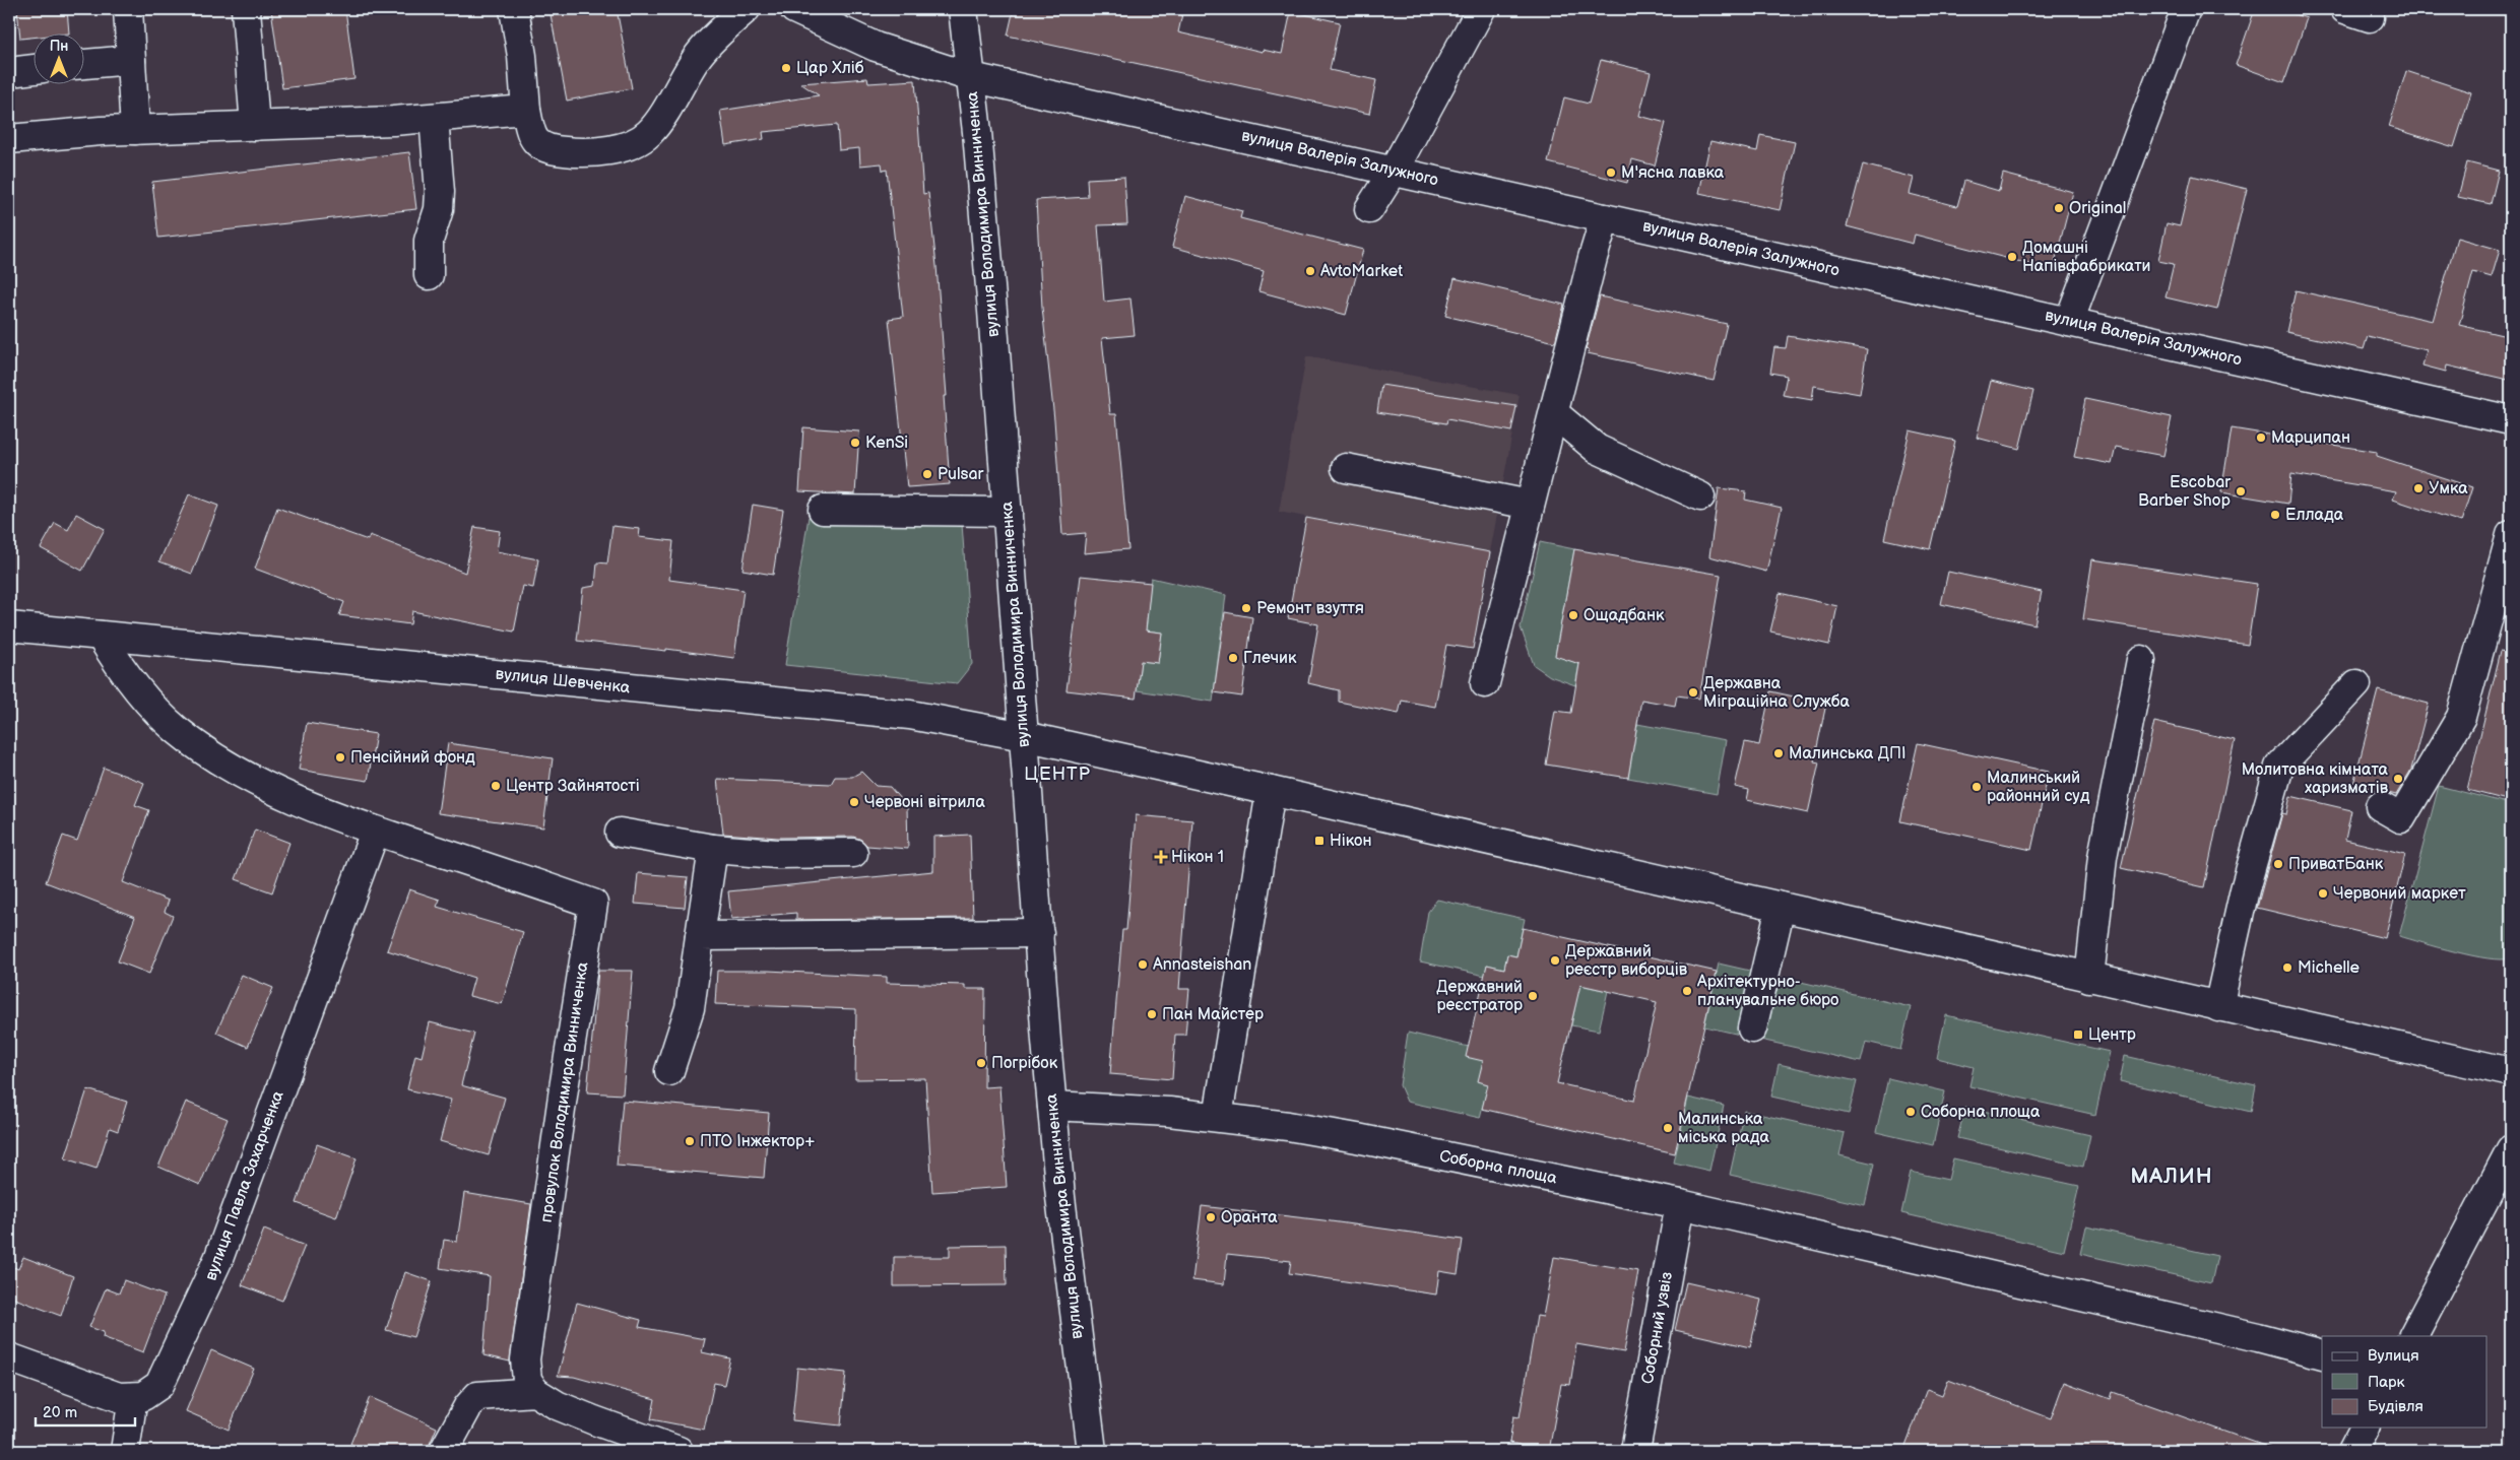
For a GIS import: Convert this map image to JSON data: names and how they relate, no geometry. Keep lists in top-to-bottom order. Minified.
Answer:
{"streets":{"street":["вулиця Валерія Залужного","вулиця Володимира Винниченка","вулиця Шевченка","провулок Володимира Винниченка","Соборна площа","вулиця Павла Захарченка","Соборний узвіз"]},"crossings":[["вулиця Валерія Залужного","вулиця Володимира Винниченка"],["вулиця Володимира Винниченка","вулиця Шевченка"],["вулиця Володимира Винниченка","Соборна площа"],["провулок Володимира Винниченка","вулиця Павла Захарченка"],["Соборна площа","Соборний узвіз"]],"districts":["ЦЕНТР","МАЛИН"],"places":{"other":["Цар Хліб","М'ясна лавка","Original","Домашні Напівфабрикати","AvtoMarket","Марципан","KenSi","Pulsar","Умка","Escobar Barber Shop","Еллада","Ремонт взуття","Ощадбанк","Глечик","Державна Міграційна Служба","Малинська ДПІ","Пенсійний фонд","Молитовна кімната харизматів","Центр Зайнятості","Малинський районний суд","Червоні вітрила","ПриватБанк","Червоний маркет","Державний реєстр виборців","Annasteishan","Michelle","Архітектурно- планувальне бюро","Державний реєстратор","Пан Майстер","Погрібок","Соборна площа","Малинська міська рада","ПТО Інжектор+","Оранта"],"transit":["Нікон","Центр"],"health":["Нікон 1"]},"legend":["Вулиця","Парк","Будівля"],"scale_bar":"20 m","north":"top"}
